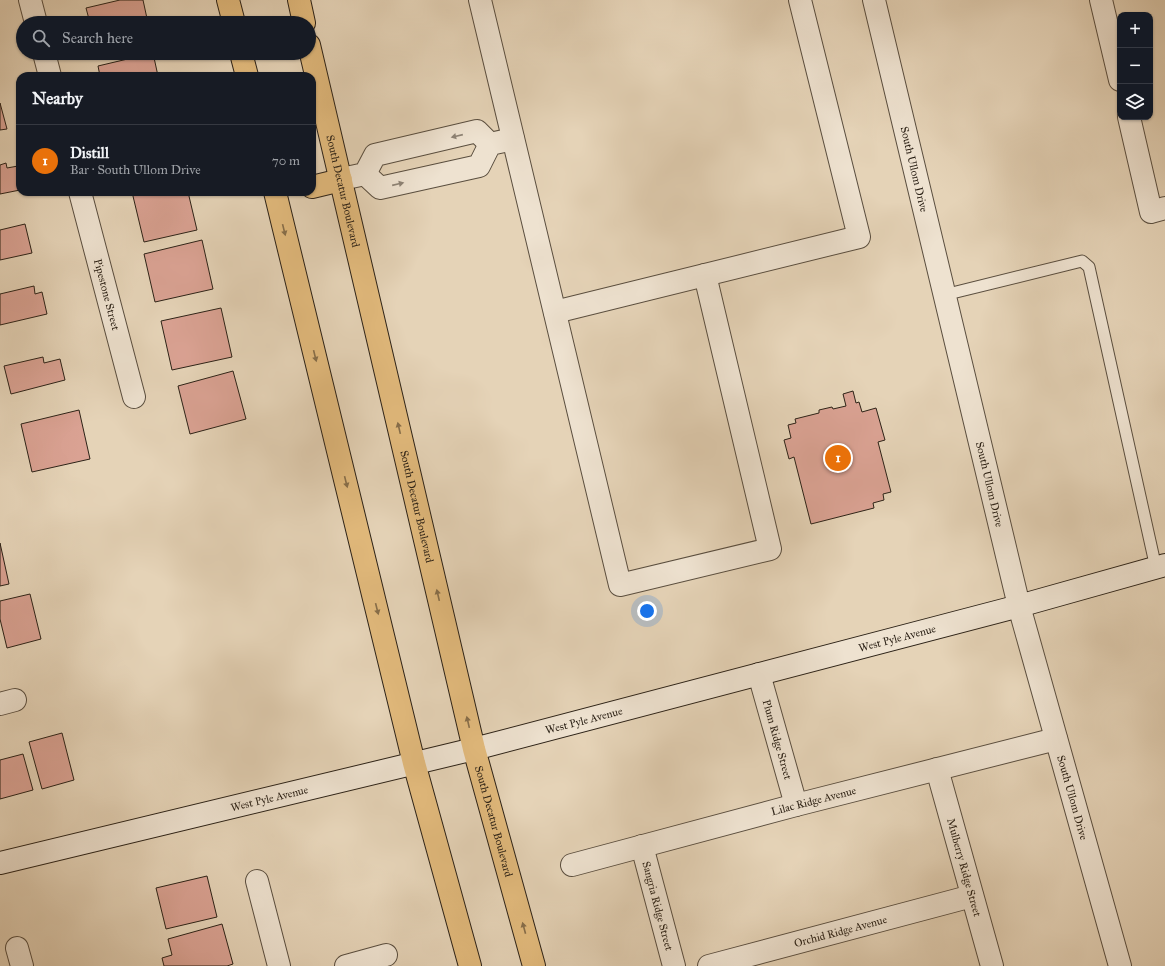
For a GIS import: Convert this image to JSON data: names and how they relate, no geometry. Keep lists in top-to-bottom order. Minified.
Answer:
{"streets":{"main road":["South Decatur Boulevard"],"street":["South Ullom Drive","Pipestone Street","West Pyle Avenue","Plum Ridge Street","Lilac Ridge Avenue","Mulberry Ridge Street","Sangria Ridge Street","Orchid Ridge Avenue"]},"crossings":[["South Ullom Drive","West Pyle Avenue"],["South Ullom Drive","Lilac Ridge Avenue"],["South Decatur Boulevard","West Pyle Avenue"],["West Pyle Avenue","Plum Ridge Street"],["Plum Ridge Street","Lilac Ridge Avenue"],["Lilac Ridge Avenue","Mulberry Ridge Street"],["Lilac Ridge Avenue","Sangria Ridge Street"],["Mulberry Ridge Street","Orchid Ridge Avenue"]],"page":{"map_buttons":["+","−"],"search":"Search here","heading":"Nearby","list":[{"mark":"1","name":"Distill","note":"Bar · South Ullom Drive","value":"70 m"}],"pins":"1"}}
